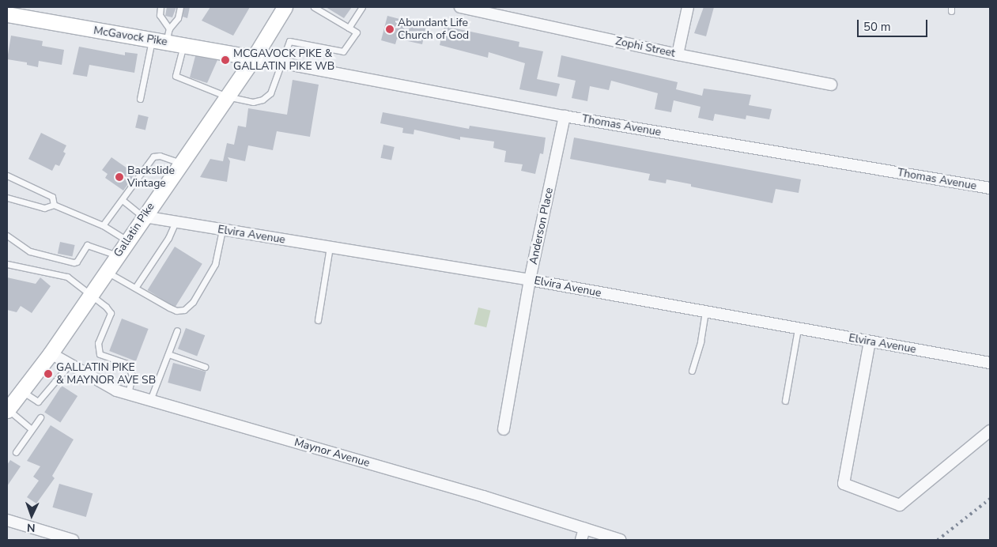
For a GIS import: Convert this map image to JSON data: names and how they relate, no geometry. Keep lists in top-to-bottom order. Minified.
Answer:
{"streets":{"main road":["McGavock Pike","Gallatin Pike"],"street":["Zophi Street","Thomas Avenue","Anderson Place","Elvira Avenue","Maynor Avenue"]},"crossings":[["McGavock Pike","Thomas Avenue"],["McGavock Pike","Gallatin Pike"],["Thomas Avenue","Anderson Place"],["Thomas Avenue","Gallatin Pike"],["Anderson Place","Elvira Avenue"],["Gallatin Pike","Elvira Avenue"],["Gallatin Pike","Maynor Avenue"]],"places":["Abundant Life Church of God","MCGAVOCK PIKE & GALLATIN PIKE WB","Backslide Vintage","GALLATIN PIKE & MAYNOR AVE SB"],"scale_bar":"50 m","north":"bottom"}
